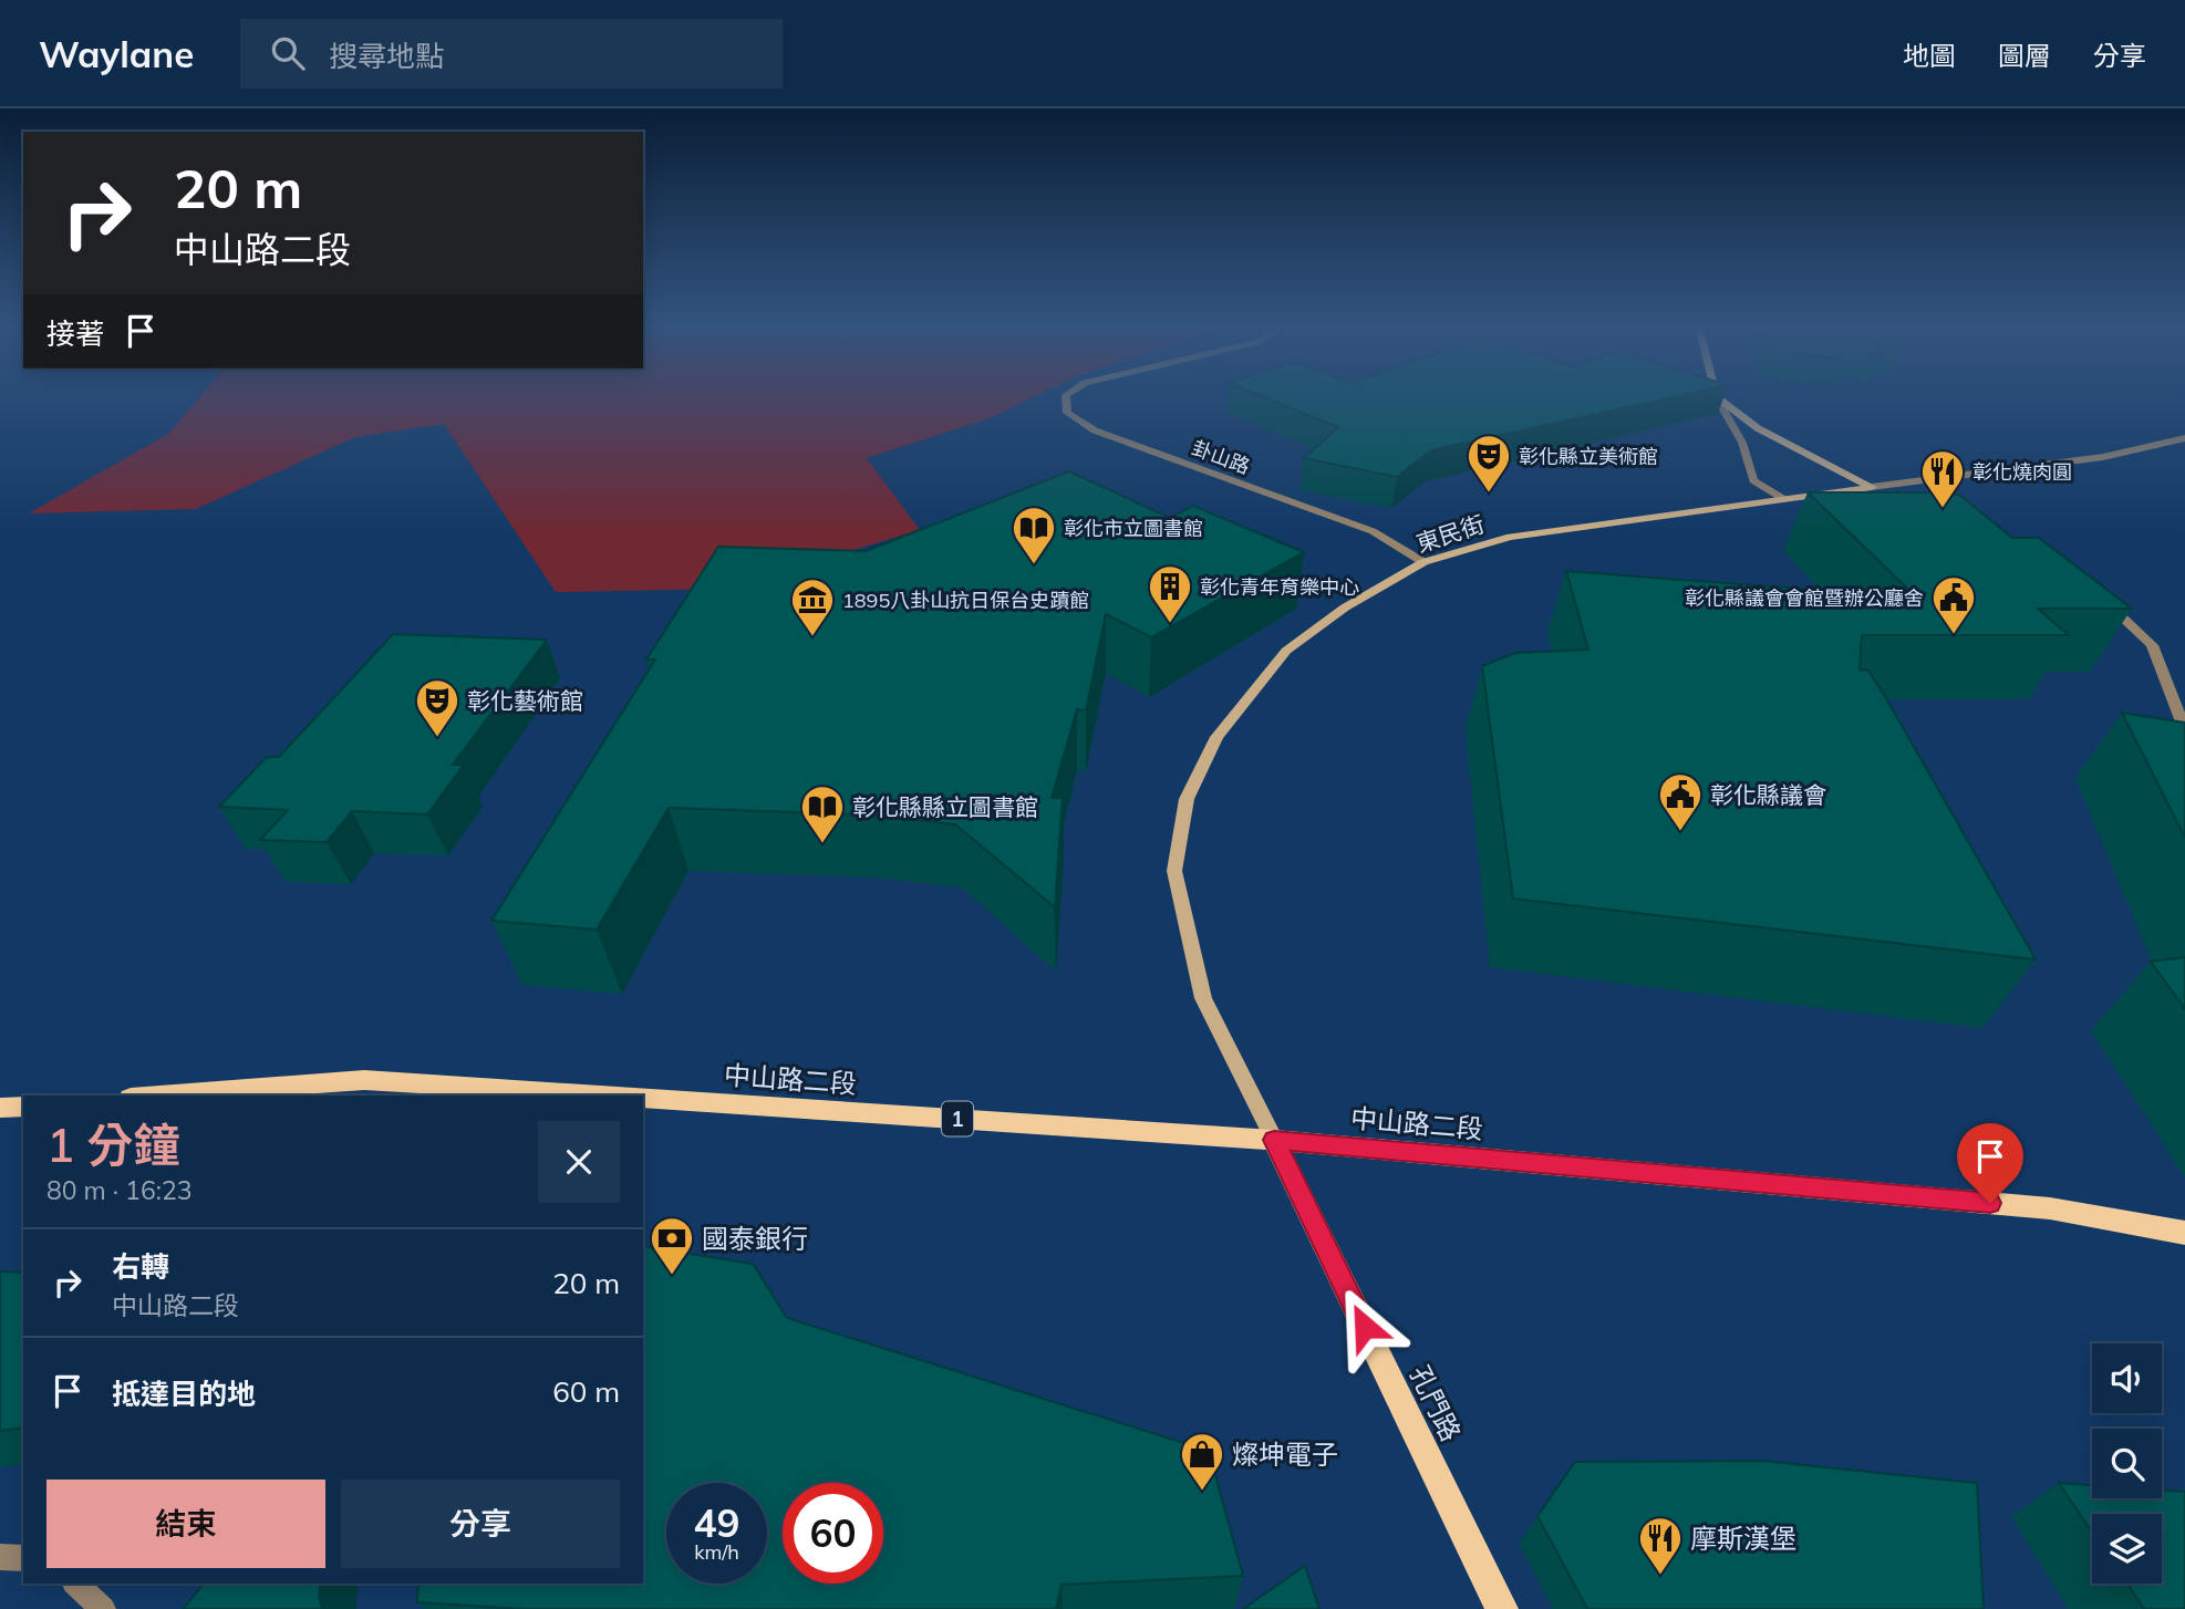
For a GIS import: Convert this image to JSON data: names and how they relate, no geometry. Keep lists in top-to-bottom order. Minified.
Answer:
{"streets":{"main road":["東民街","中山路二段","1","孔門路"],"street":["卦山路"]},"crossings":[["卦山路","東民街"],["東民街","中山路二段"],["東民街","孔門路"],["中山路二段","孔門路"]],"places":{"theatre":["彰化縣立美術館","彰化藝術館"],"restaurant":["彰化燒肉圓","摩斯漢堡"],"library":["彰化市立圖書館","彰化縣縣立圖書館"],"building":["彰化青年育樂中心"],"public building":["彰化縣議會會館暨辦公廳舍","彰化縣議會"],"museum":["1895八卦山抗日保台史蹟館"],"bank":["國泰銀行"],"shop":["燦坤電子"]},"page":{"header":"Waylane","search":"搜尋地點","nav":["地圖","圖層","分享"],"turn":["20 m","中山路二段"],"then":"接著","heading":["1 分鐘","80 m · 16:23"],"list":[{"name":"右轉","note":"中山路二段","value":"20 m"},{"name":"抵達目的地","value":"60 m"}],"buttons":["結束","分享"],"speed":"49 km/h","limit":"60"}}
